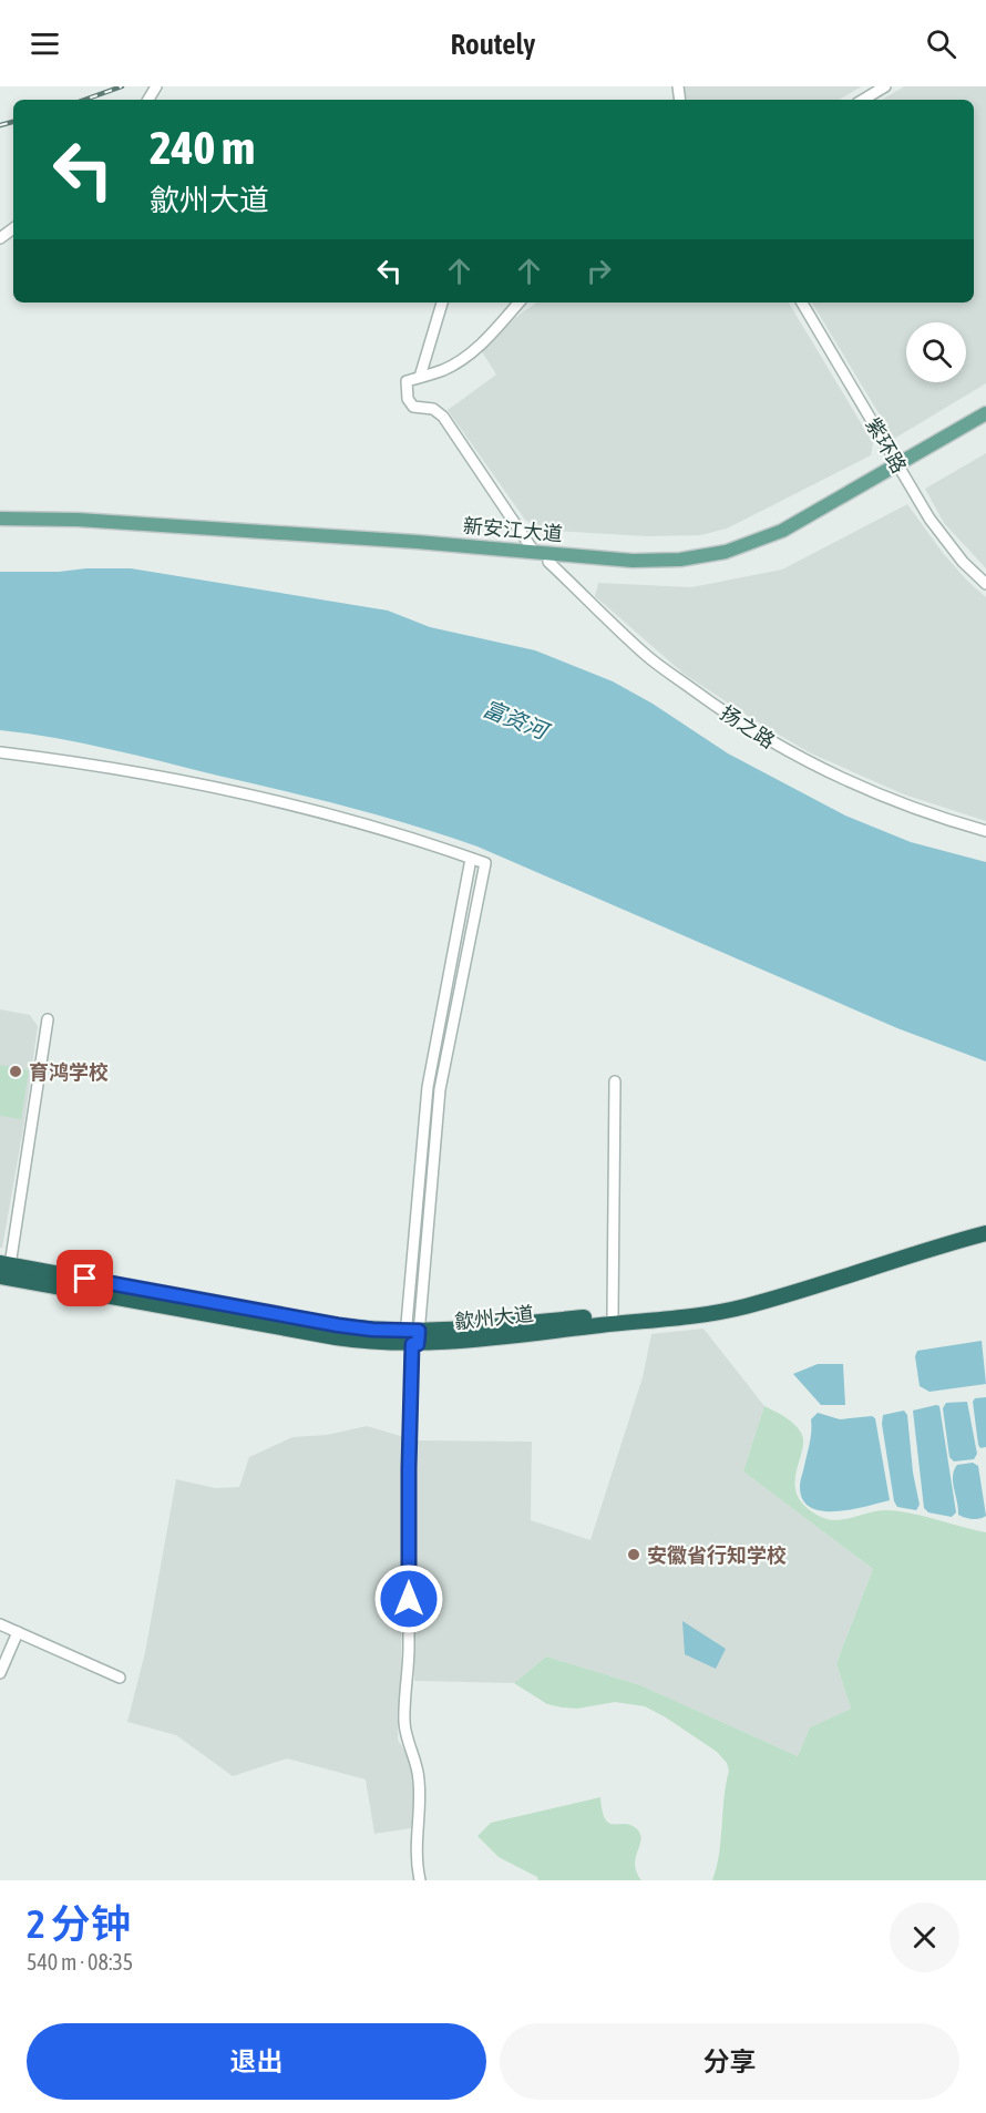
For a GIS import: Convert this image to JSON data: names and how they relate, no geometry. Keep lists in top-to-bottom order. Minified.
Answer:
{"streets":{"highway":["歙州大道"],"main road":["新安江大道"],"street":["紫环路","扬之路"]},"crossings":[["紫环路","新安江大道"],["新安江大道","扬之路"]],"water":["富资河"],"places":["育鸿学校","安徽省行知学校"],"page":{"header":"Routely","turn":["240 m","歙州大道"],"heading":["2 分钟","540 m · 08:35"],"buttons":["退出","分享"]}}
